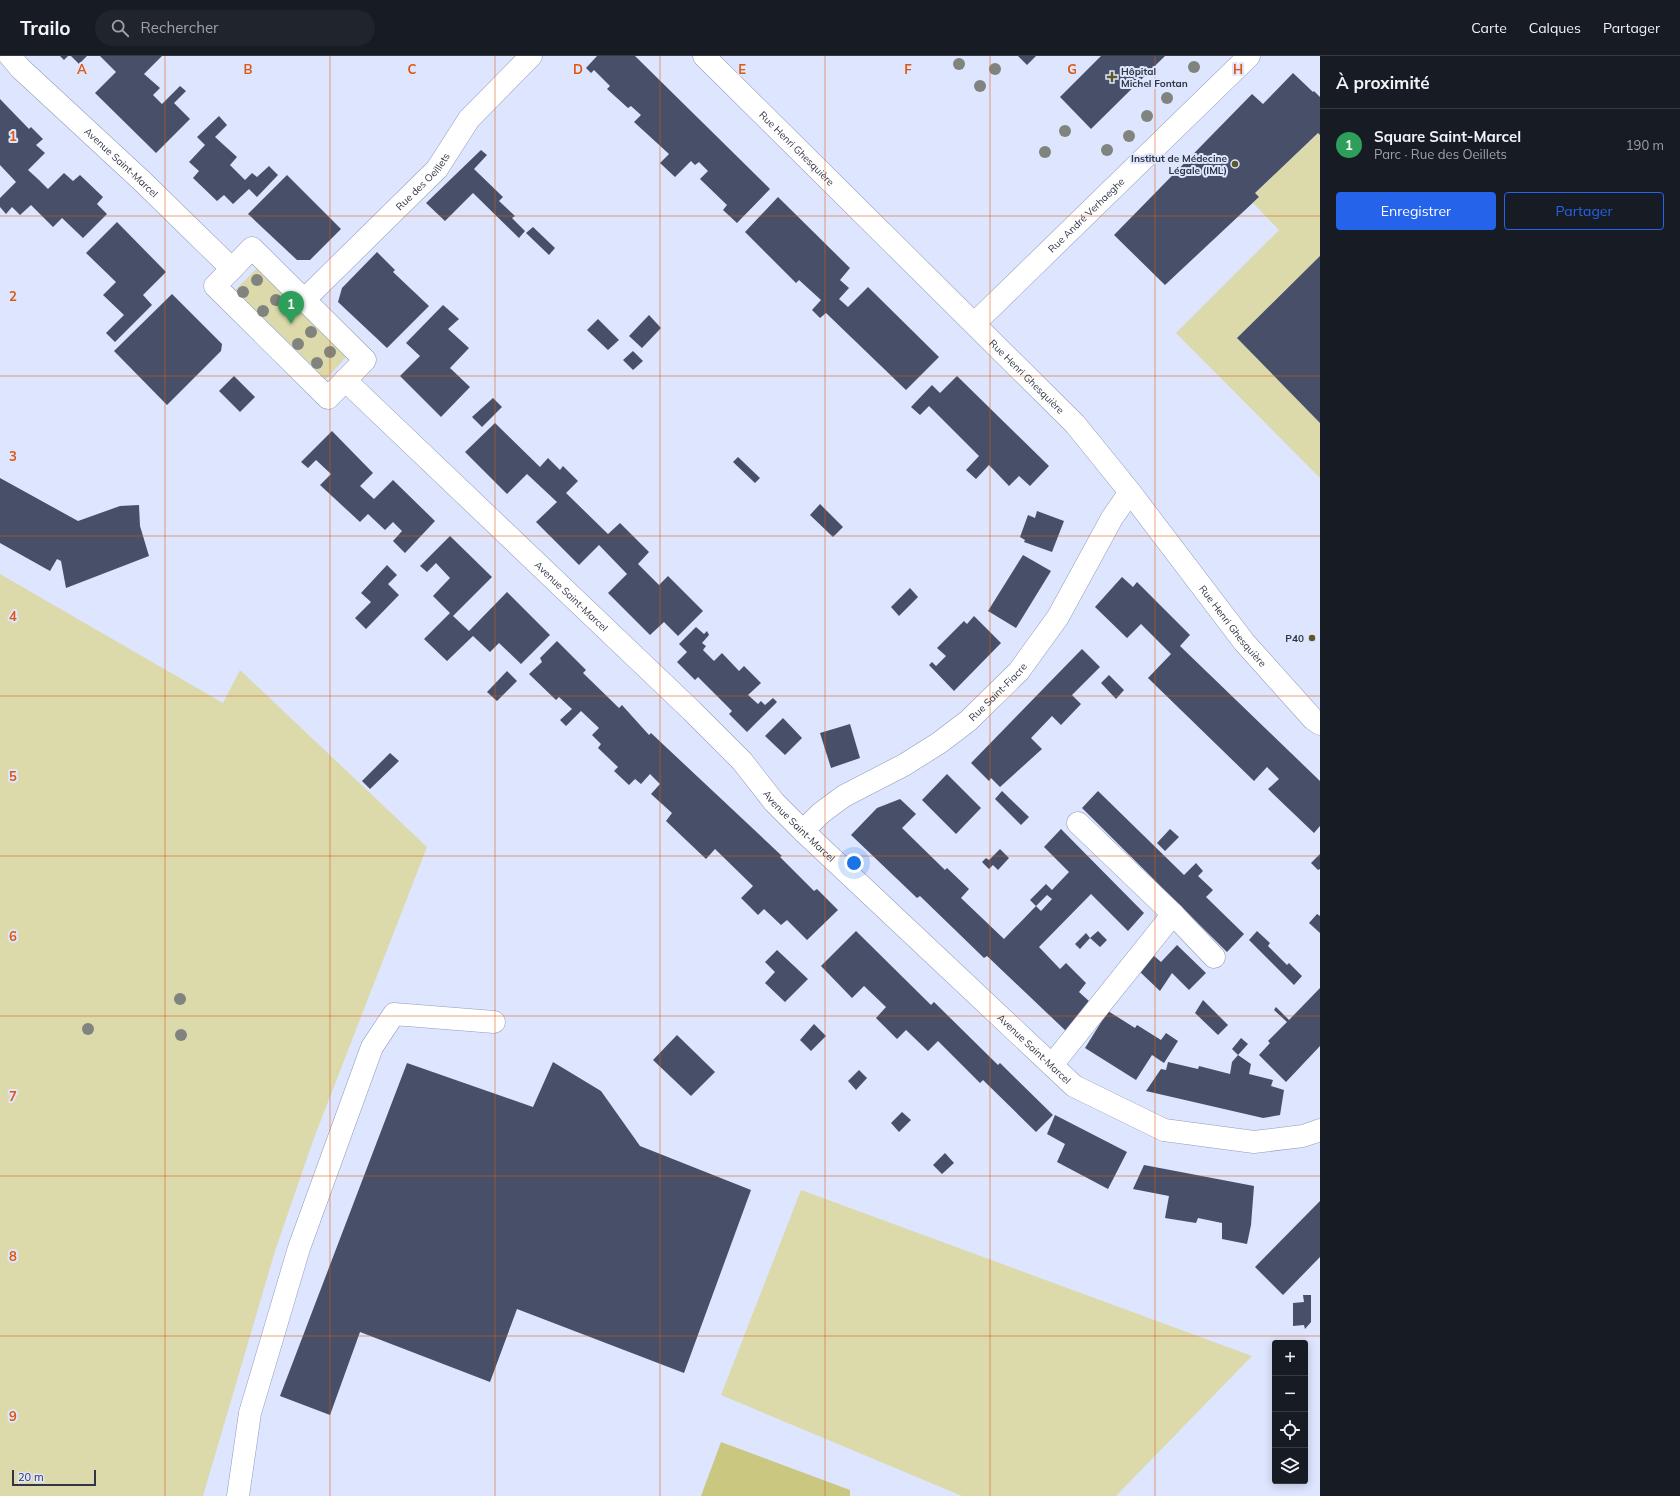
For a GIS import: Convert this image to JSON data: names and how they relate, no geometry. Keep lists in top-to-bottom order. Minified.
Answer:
{"streets":{"street":["Rue Henri Ghesquière","Avenue Saint-Marcel","Rue des Oeillets","Rue André Verhaeghe","Rue Saint-Fiacre"]},"crossings":[["Rue Henri Ghesquière","Rue André Verhaeghe"],["Rue Henri Ghesquière","Rue Saint-Fiacre"],["Avenue Saint-Marcel","Rue Saint-Fiacre"]],"places":{"health":["Hôpital Michel Fontan"],"other":["Institut de Médecine Légale (IML)","P40"]},"scale_bar":"20 m","page":{"header":"Trailo","search":"Rechercher","nav":["Carte","Calques","Partager"],"heading":"À proximité","list":[{"mark":"1","name":"Square Saint-Marcel","note":"Parc · Rue des Oeillets","value":"190 m"}],"buttons":["Enregistrer","Partager"],"pins":"1","map_buttons":["+","−"],"scale":"20 m"},"grid":{"columns":["A","B","C","D","E","F","G","H"],"rows":["1","2","3","4","5","6","7","8","9"]}}
